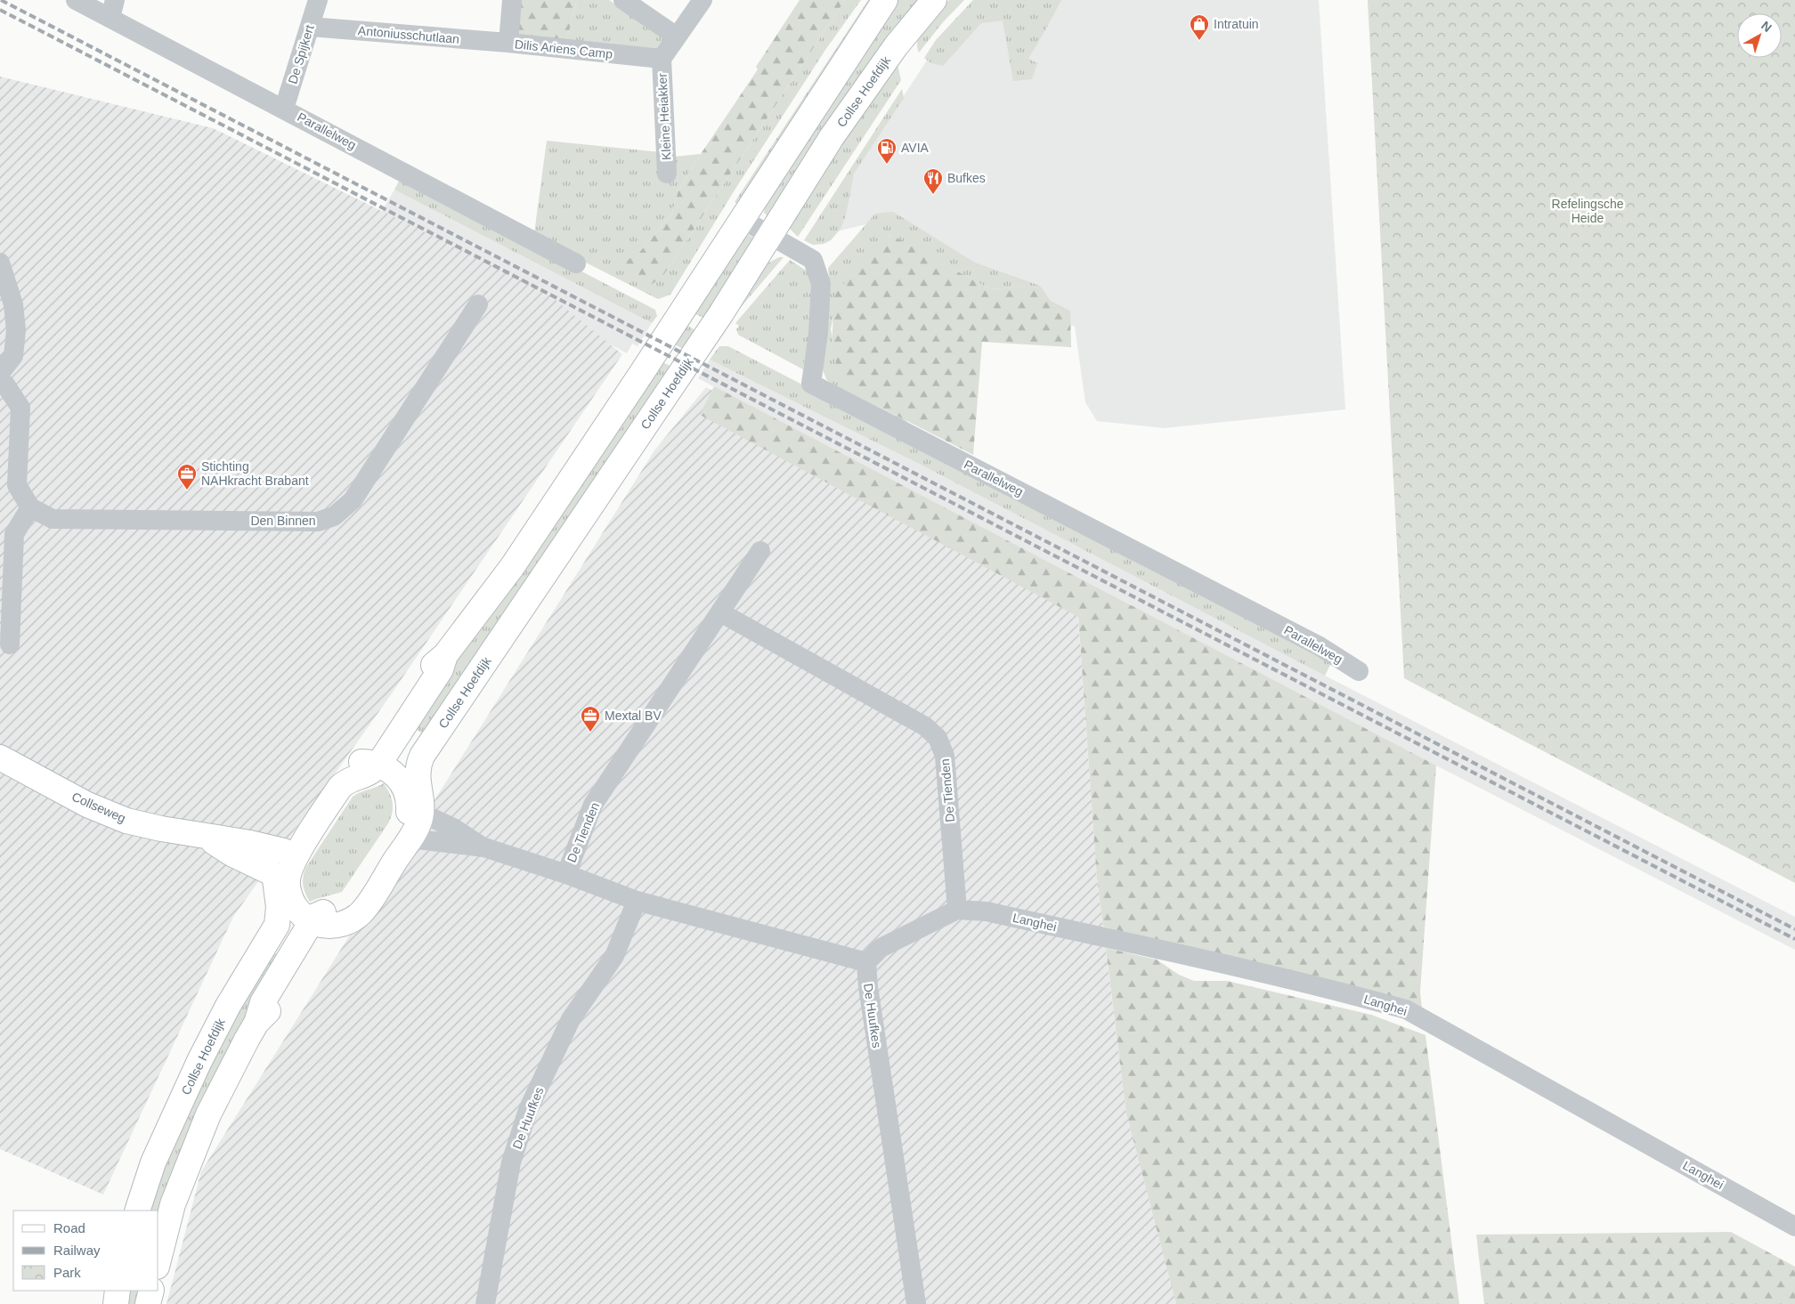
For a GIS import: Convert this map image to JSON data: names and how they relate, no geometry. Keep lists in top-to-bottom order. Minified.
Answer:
{"streets":{"main road":["Collse Hoefdijk","Collseweg"],"street":["Antoniusschutlaan","Dilis Ariens Camp","De Spijkert","Kleine Heiakker","Parallelweg","Den Binnen","De Tienden","Langhei","De Huufkes"]},"crossings":[["Antoniusschutlaan","Dilis Ariens Camp"],["Antoniusschutlaan","De Spijkert"],["Dilis Ariens Camp","Kleine Heiakker"],["De Spijkert","Parallelweg"],["Collse Hoefdijk","Parallelweg"],["Collse Hoefdijk","Collseweg"],["De Tienden","Langhei"]],"parks":["Refelingsche Heide"],"places":{"shop":["Intratuin"],"fuel station":["AVIA"],"restaurant":["Bufkes"],"office":["Stichting NAHkracht Brabant","Mextal BV"]},"legend":["Road","Railway","Park"],"north":"top right"}
